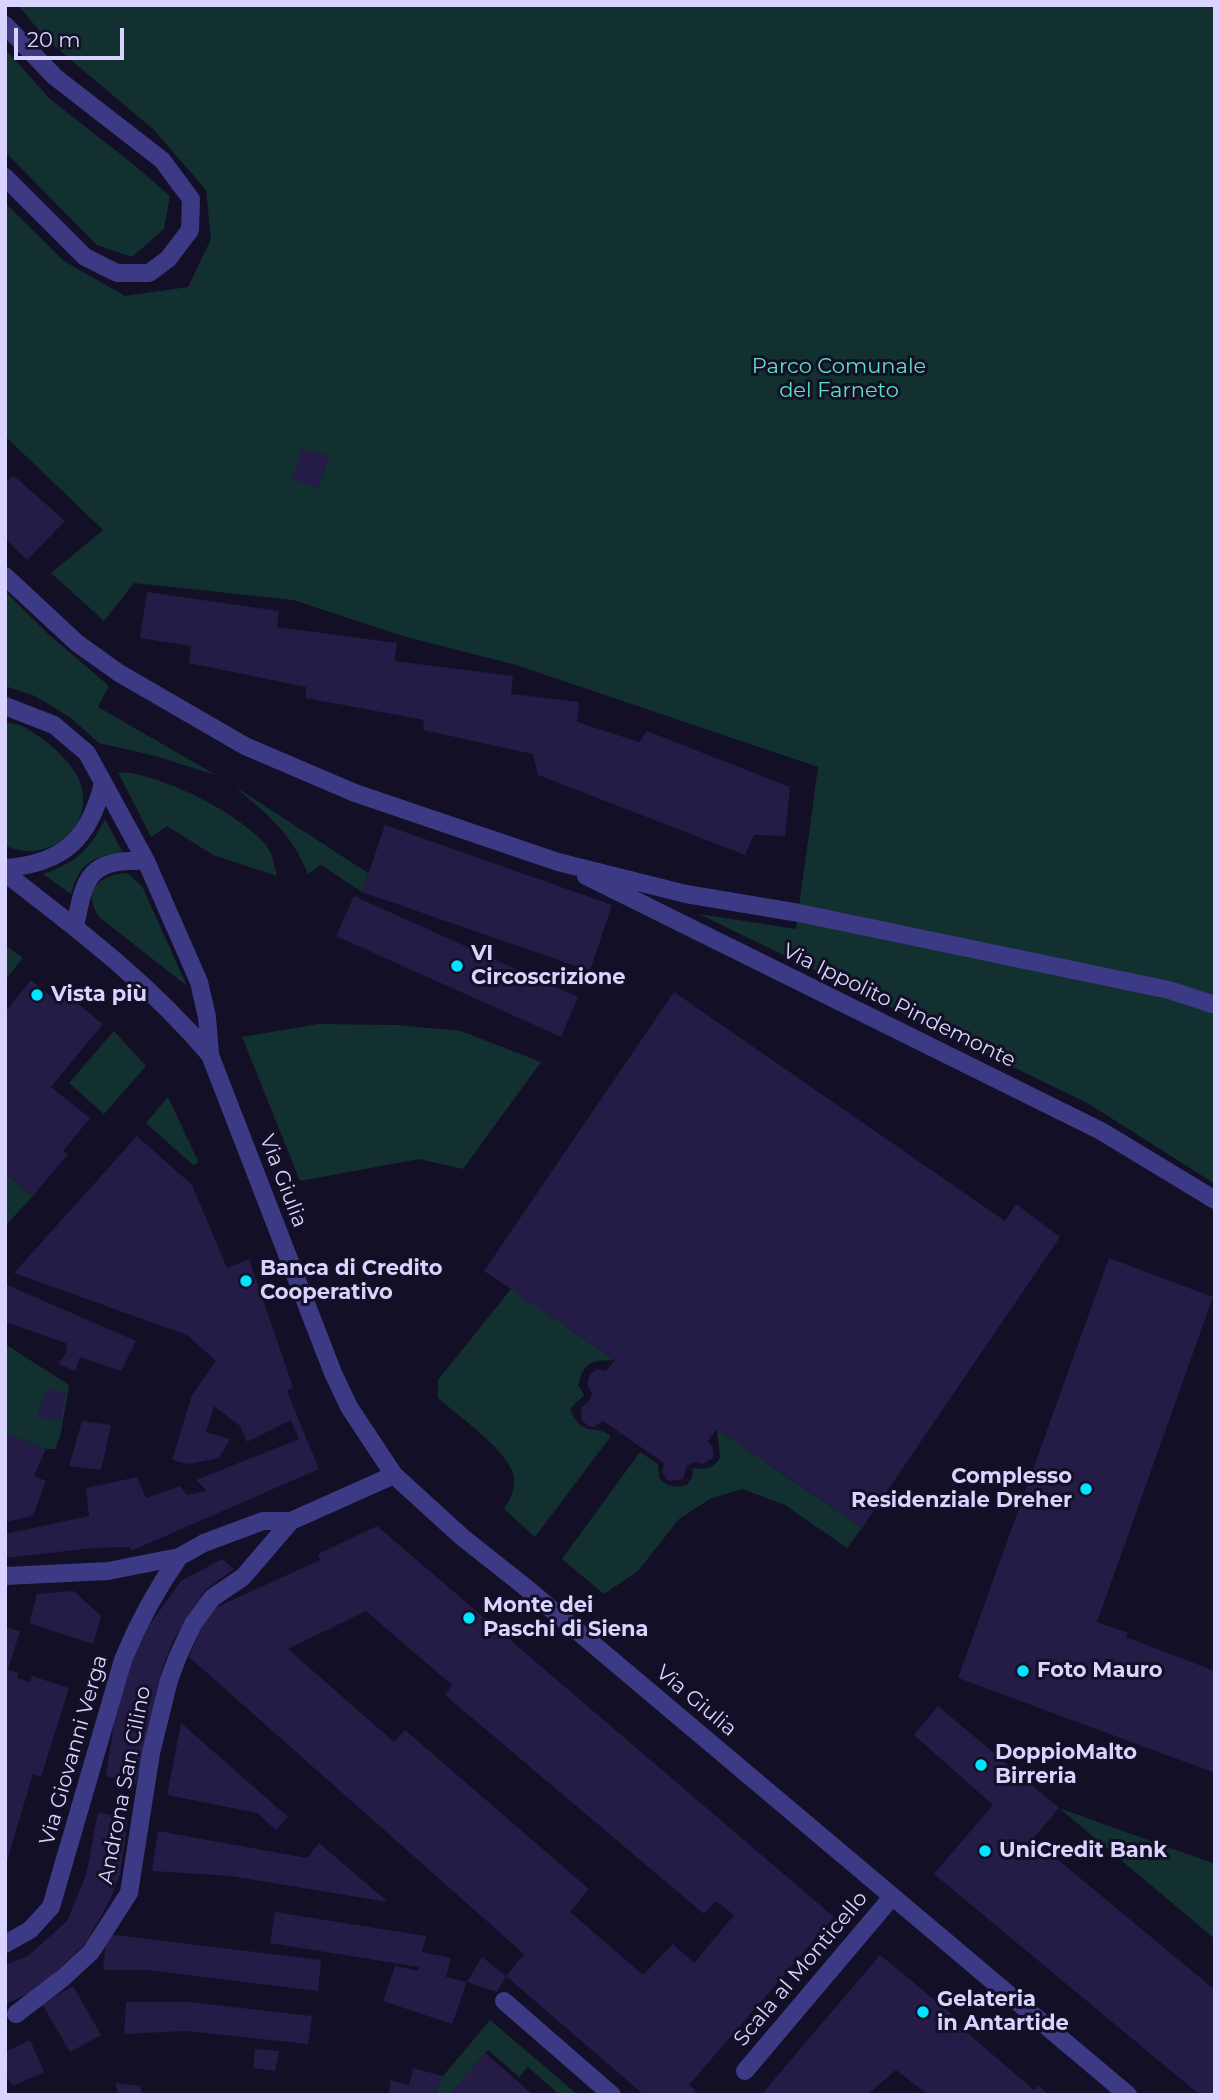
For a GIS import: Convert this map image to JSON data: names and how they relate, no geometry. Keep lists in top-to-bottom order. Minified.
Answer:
{"streets":{"street":["Via Ippolito Pindemonte","Via Giulia","Via Giovanni Verga","Androna San Cilino","Scala al Monticello"]},"crossings":[["Via Giulia","Scala al Monticello"]],"parks":["Parco Comunale del Farneto"],"places":["VI Circoscrizione","Vista più","Banca di Credito Cooperativo","Complesso Residenziale Dreher","Monte dei Paschi di Siena","Foto Mauro","DoppioMalto Birreria","UniCredit Bank","Gelateria in Antartide"],"scale_bar":"20 m"}
